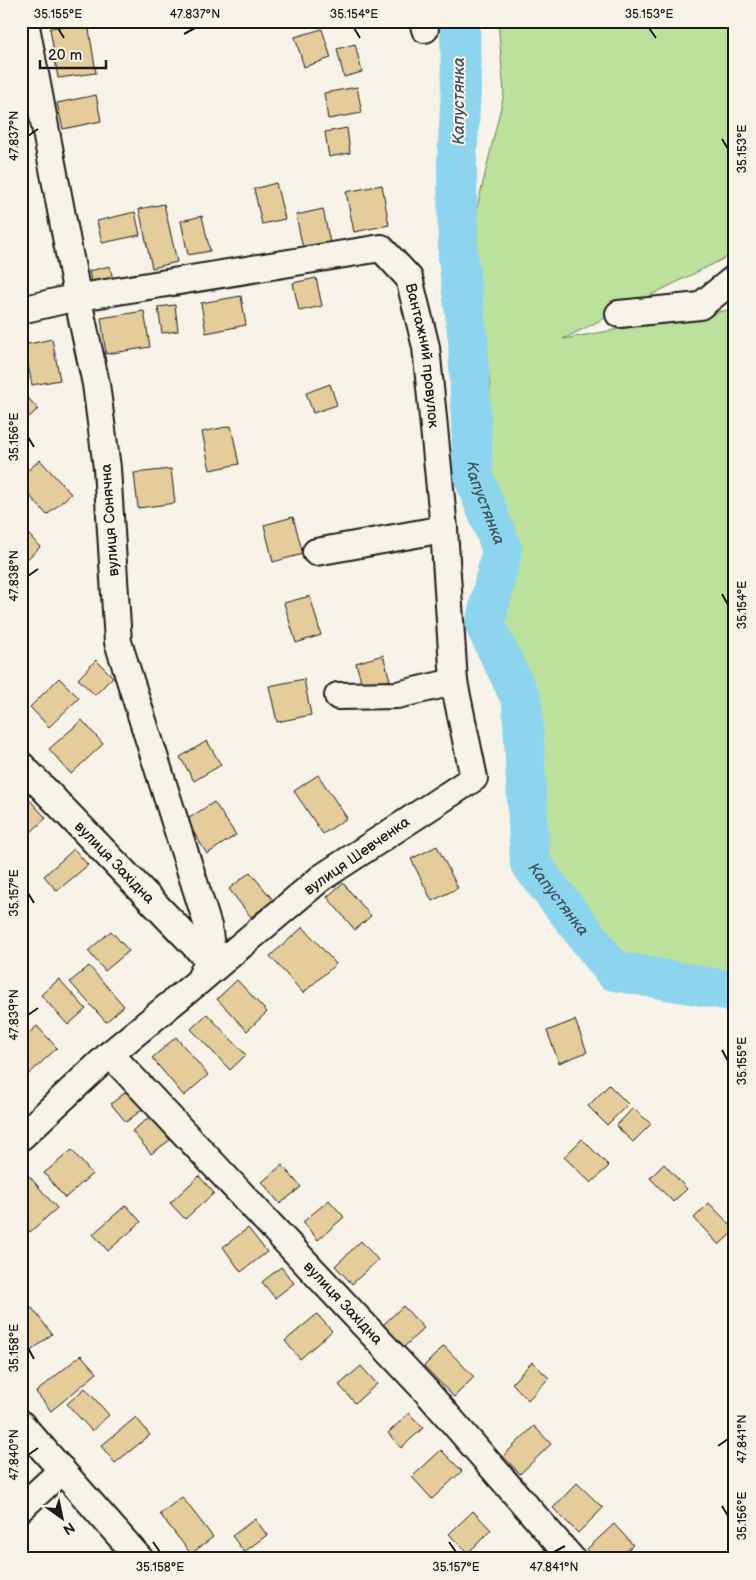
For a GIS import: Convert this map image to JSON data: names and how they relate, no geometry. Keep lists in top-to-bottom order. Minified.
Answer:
{"streets":{"street":["Вантажний провулок","вулиця Сонячна","вулиця Шевченка","вулиця Західна"]},"crossings":[["Вантажний провулок","вулиця Сонячна"],["Вантажний провулок","вулиця Шевченка"],["вулиця Сонячна","вулиця Західна"]],"water":["Капустянка"],"scale_bar":"20 m","north":"bottom right","coordinates":["35.155°E","47.837°N","35.154°E","35.153°E","35.156°E","47.838°N","35.157°E","47.839°N","35.158°E","47.841°N","47.840°N"]}
